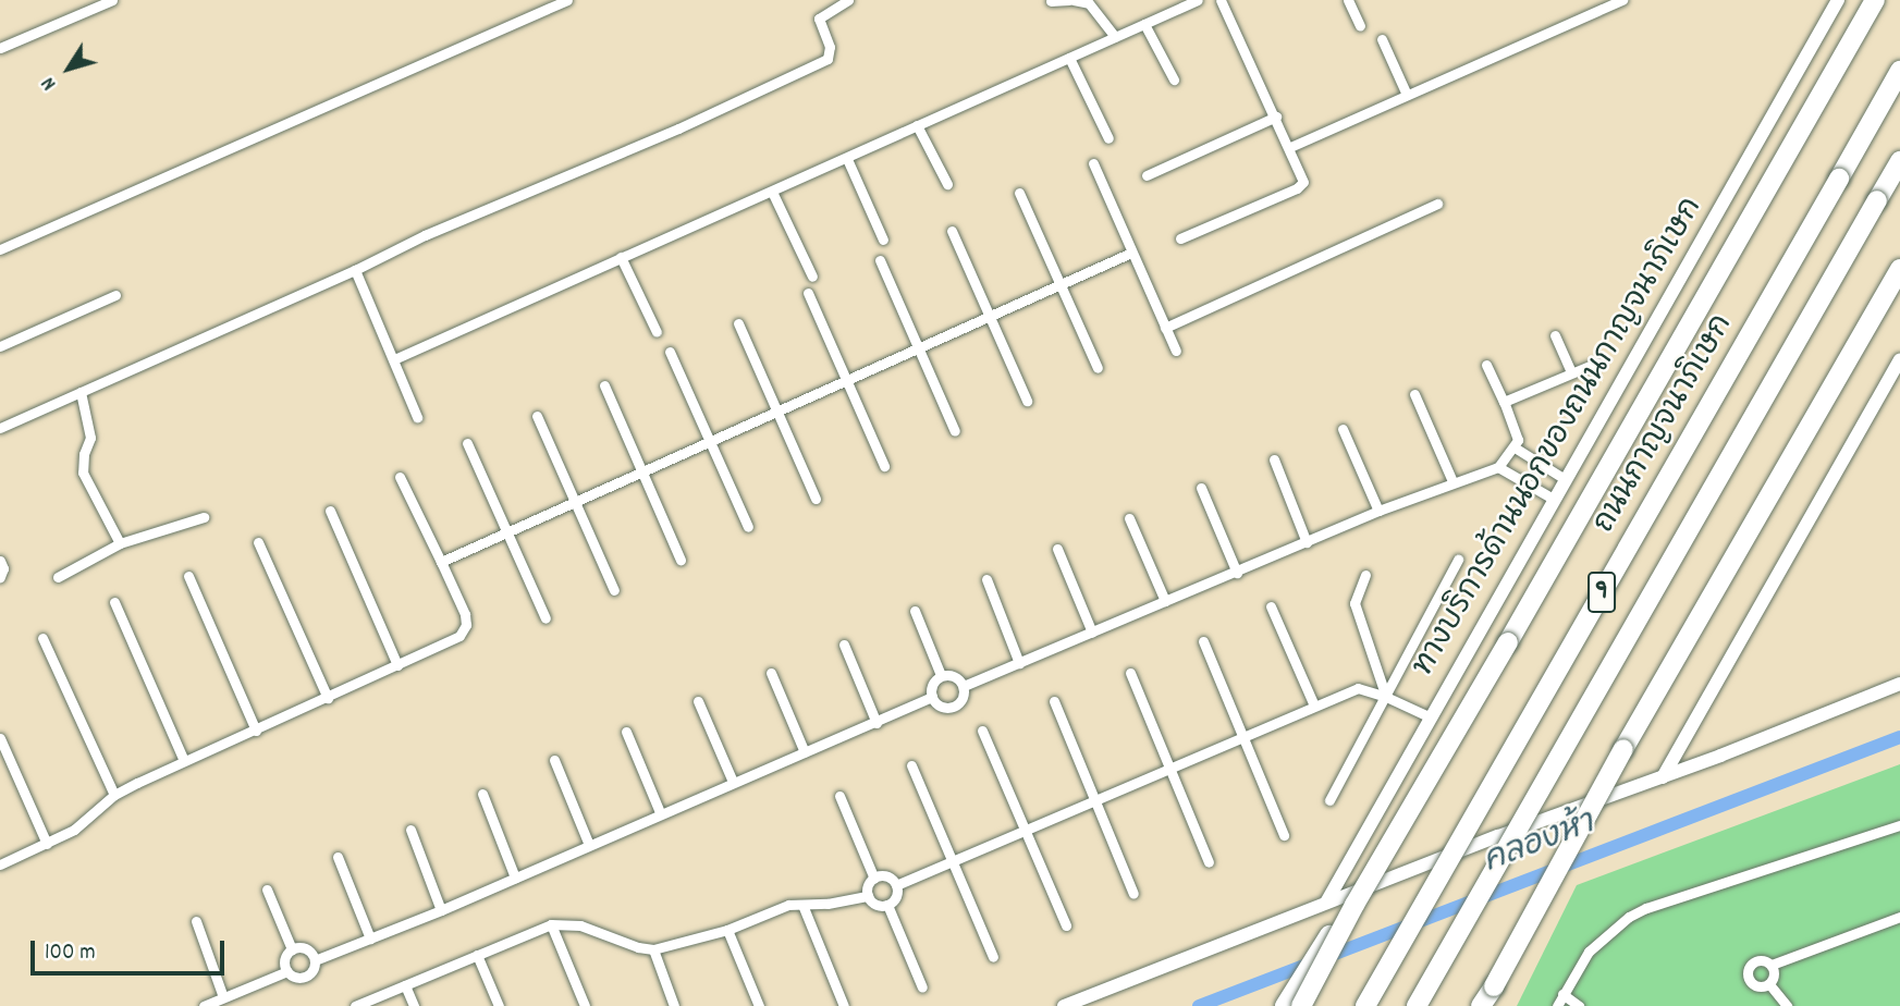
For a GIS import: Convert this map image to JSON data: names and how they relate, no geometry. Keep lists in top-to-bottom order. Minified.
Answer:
{"streets":{"highway":["ถนนกาญจนาภิเษก","9"],"main road":["ทางบริการด้านนอกของถนนกาญจนาภิเษก"]},"water":["คลองห้า"],"scale_bar":"100 m","north":"bottom left"}
